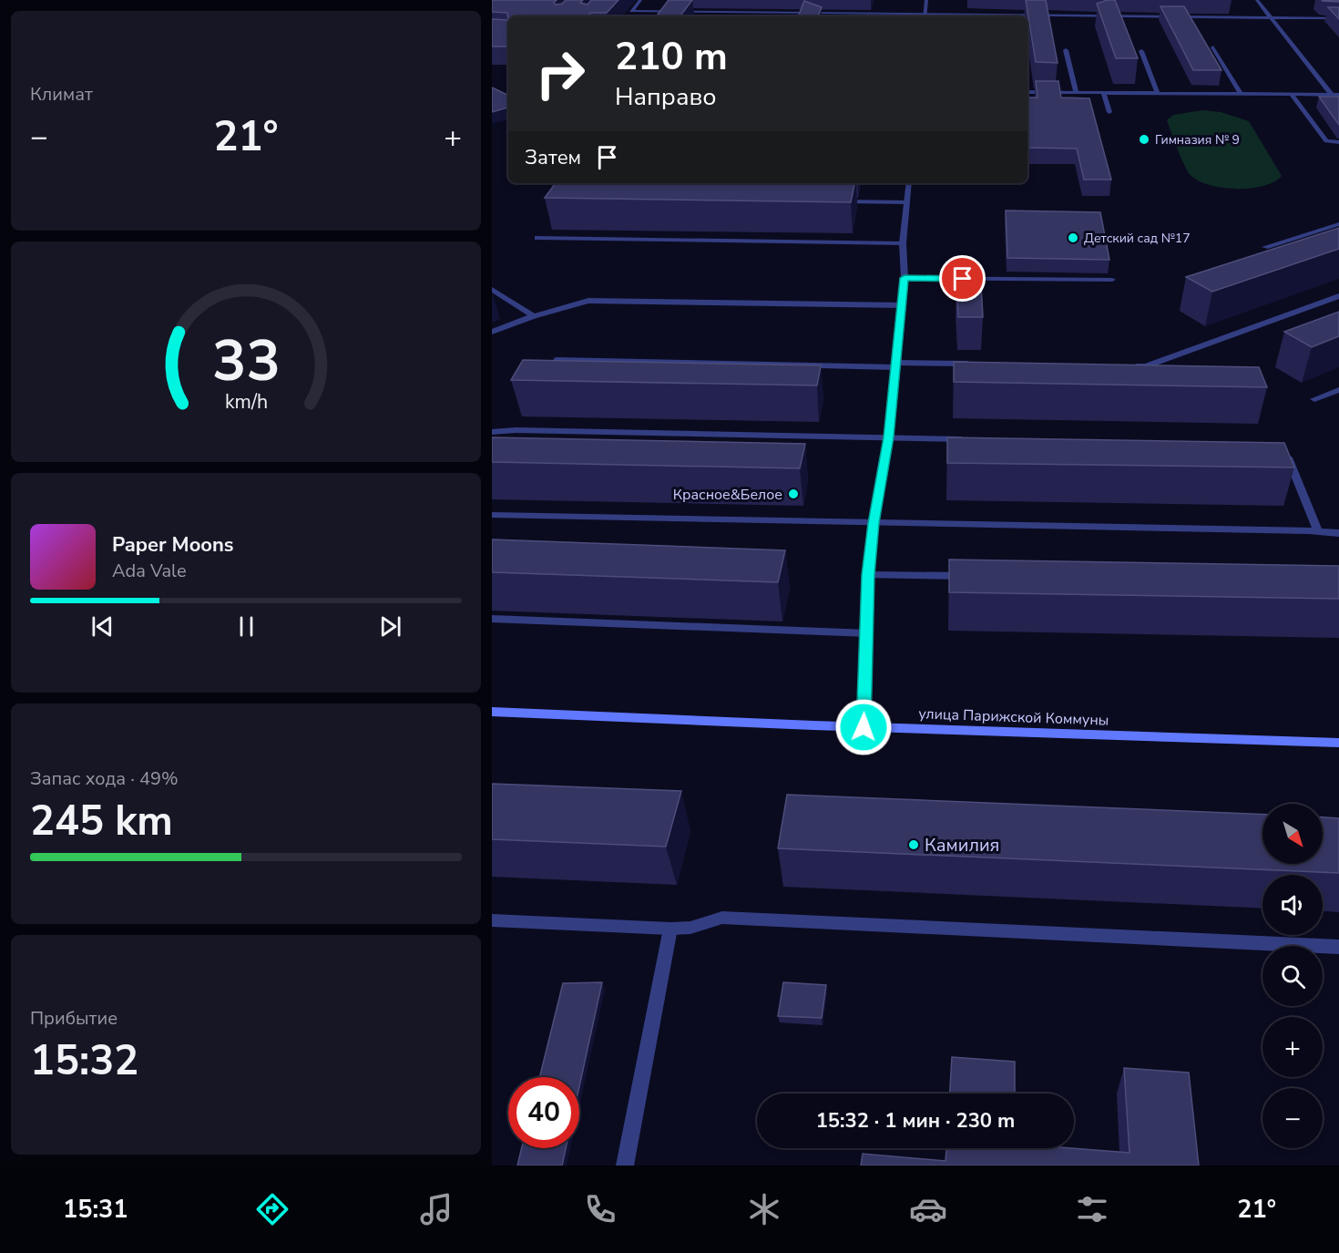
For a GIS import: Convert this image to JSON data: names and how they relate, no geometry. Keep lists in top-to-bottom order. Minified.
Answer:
{"streets":{"main road":["улица Парижской Коммуны"]},"places":["Гимназия № 9","Детский сад №17","Красное&Белое","Камилия"],"north":"bottom right","page":{"tile":["Климат",["Запас хода · 49%","245 km"],["Прибытие","15:32"]],"turn":["210 m","Направо"],"heat":["−","21°","+"],"then":"Затем","song":["Paper Moons","Ada Vale"],"map_buttons":["+","−"],"limit":"40","trip":"15:32 · 1 мин · 230 m","tabs":["15:31","21°"],"gauge":["33","km/h"]}}
